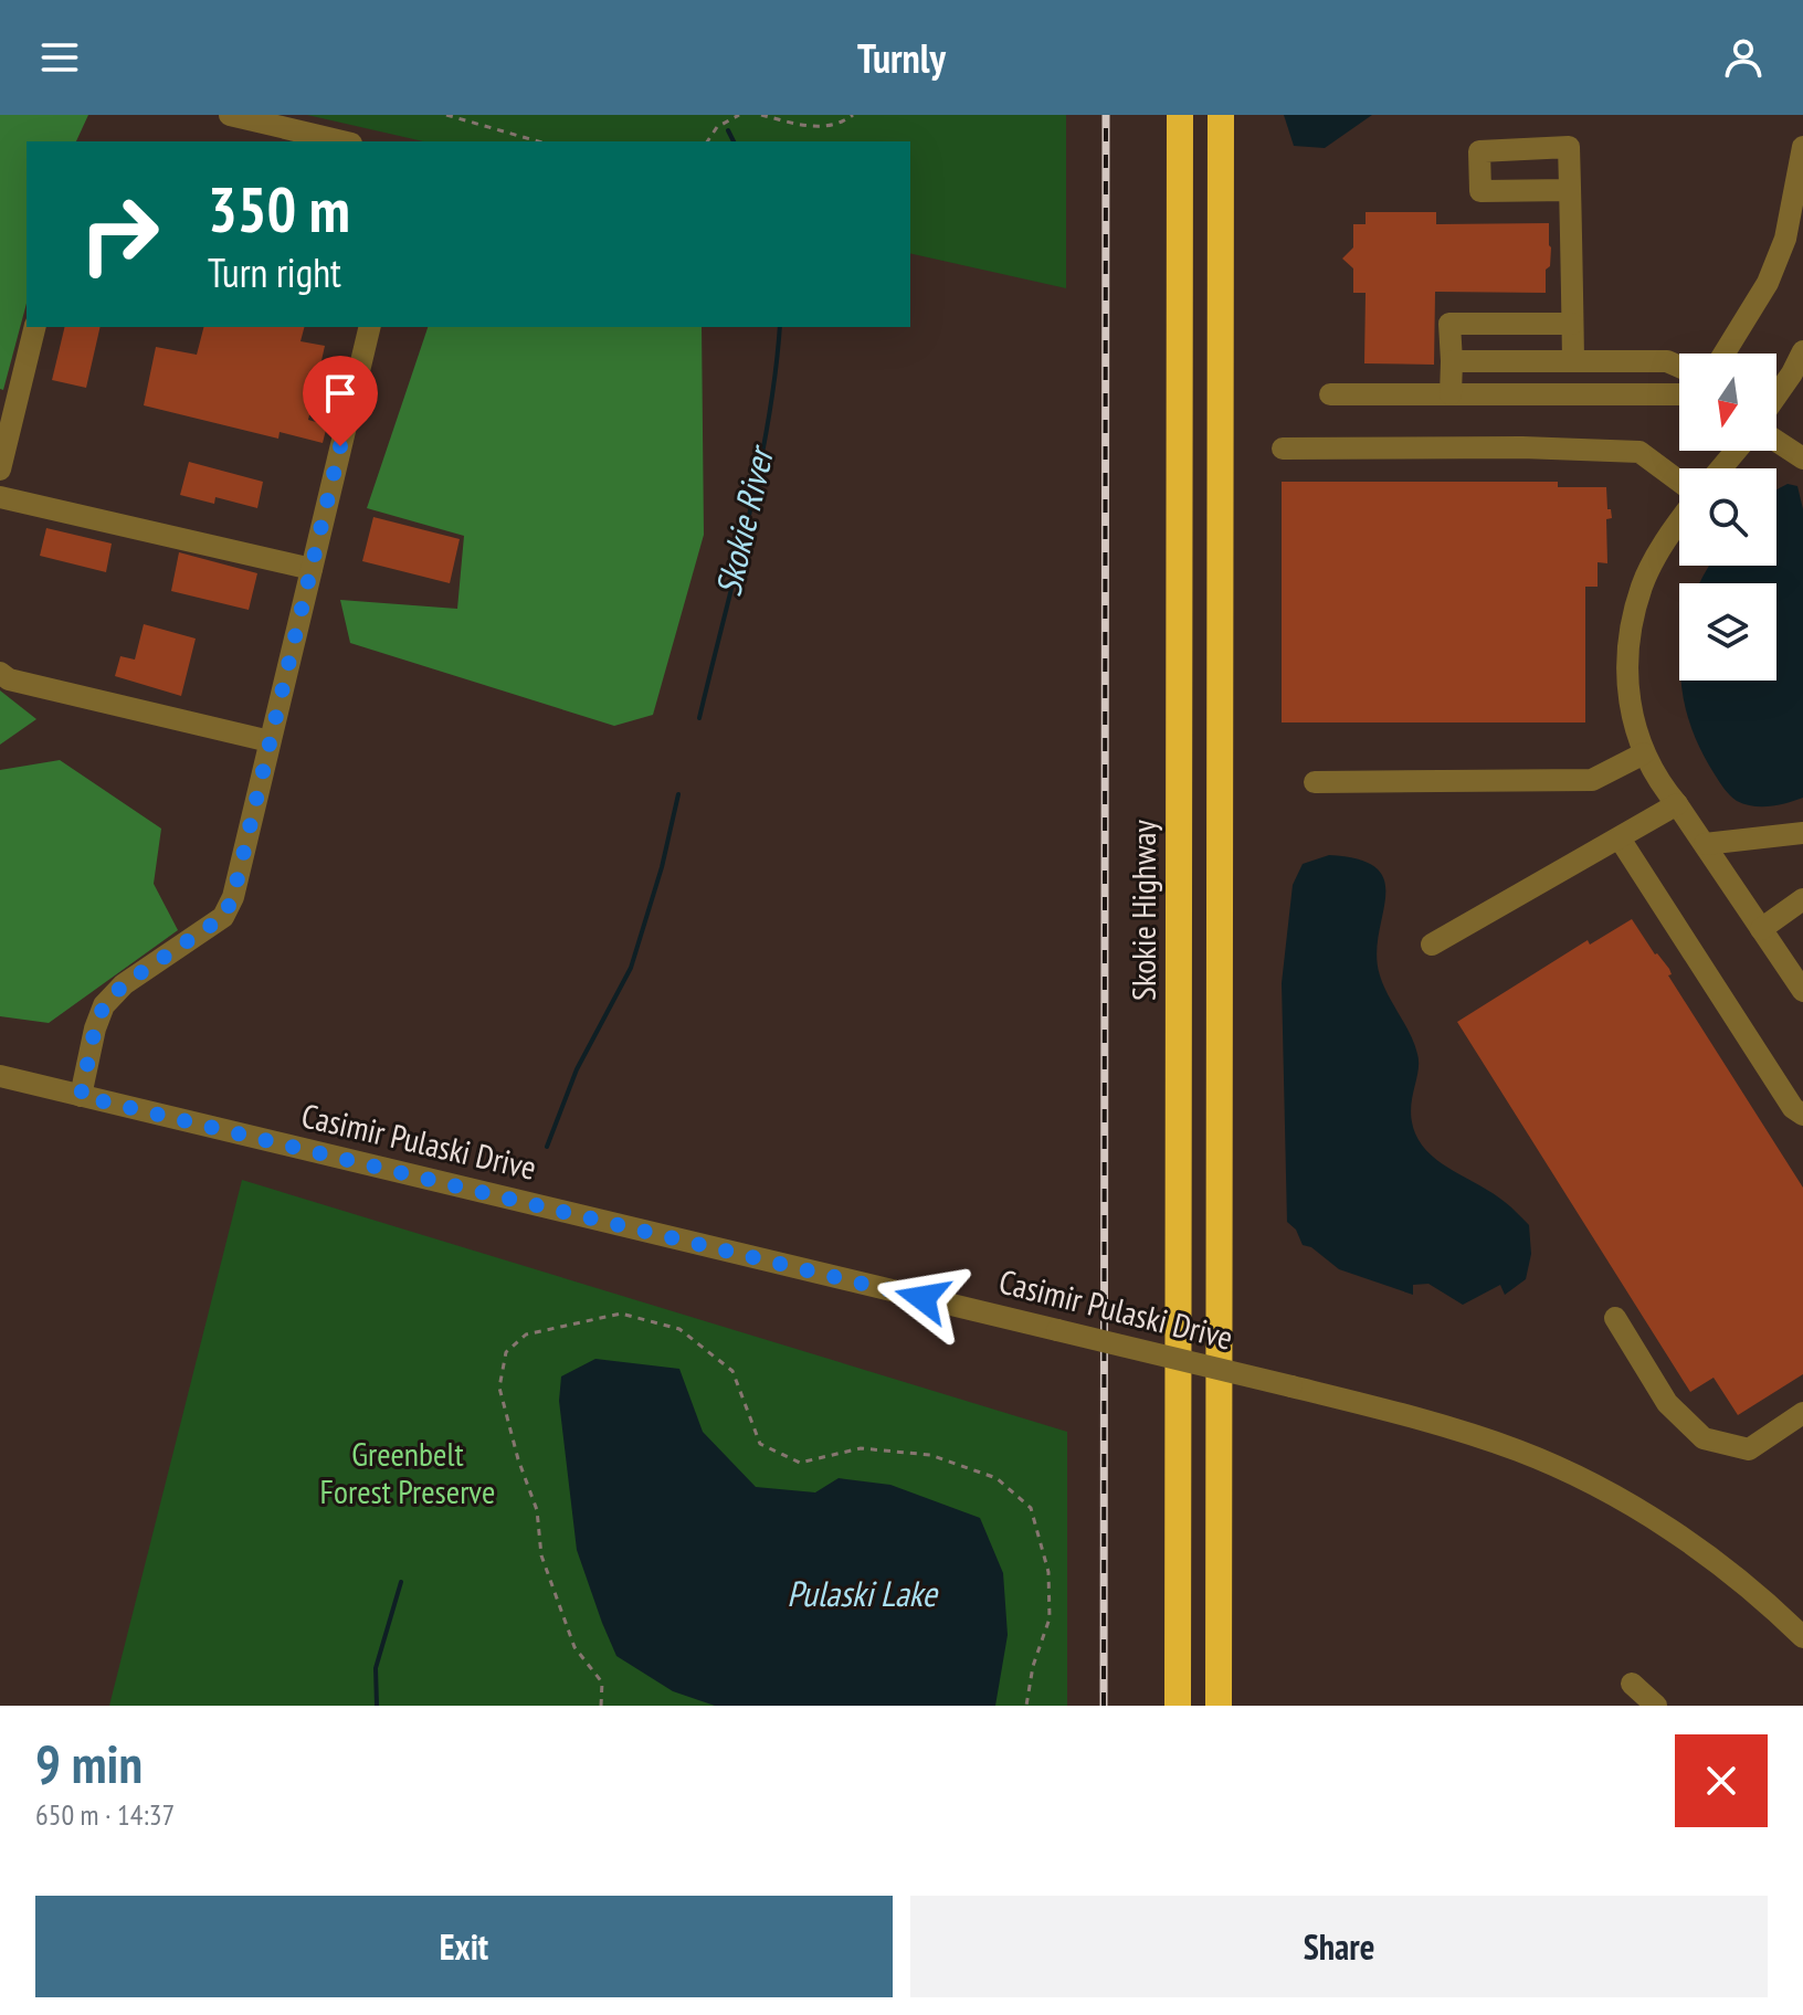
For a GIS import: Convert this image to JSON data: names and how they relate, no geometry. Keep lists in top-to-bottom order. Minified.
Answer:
{"streets":{"highway":["Skokie Highway"],"street":["Casimir Pulaski Drive"]},"water":["Skokie River","Pulaski Lake"],"parks":["Greenbelt Forest Preserve"],"north":"bottom","page":{"header":"Turnly","turn":["350 m","Turn right"],"heading":["9 min","650 m · 14:37"],"buttons":["Exit","Share"]}}
